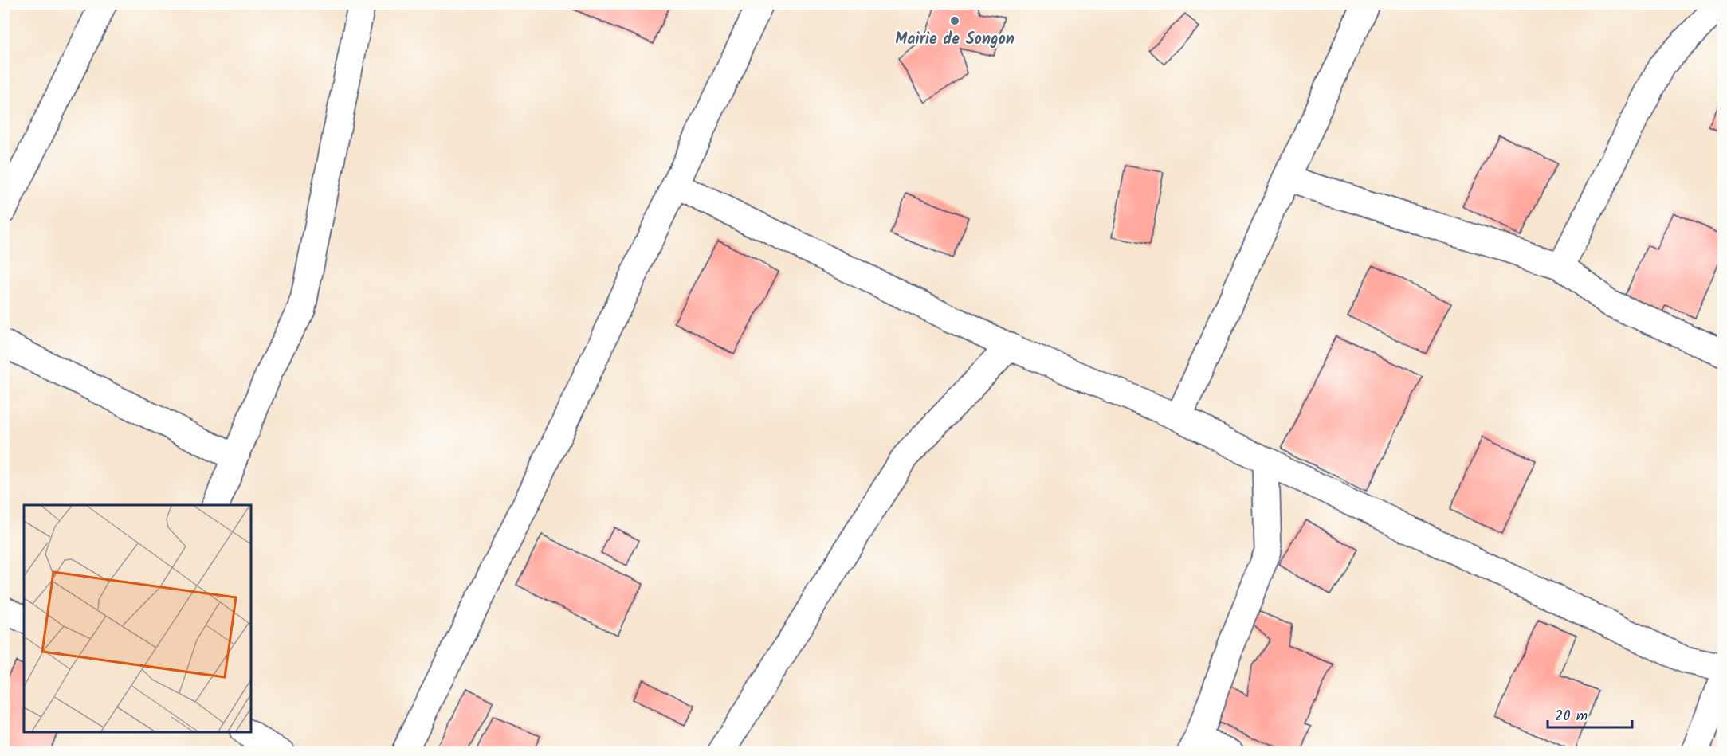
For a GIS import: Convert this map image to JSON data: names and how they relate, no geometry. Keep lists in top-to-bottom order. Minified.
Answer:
{"places":["Mairie de Songon"],"scale_bar":"20 m"}
